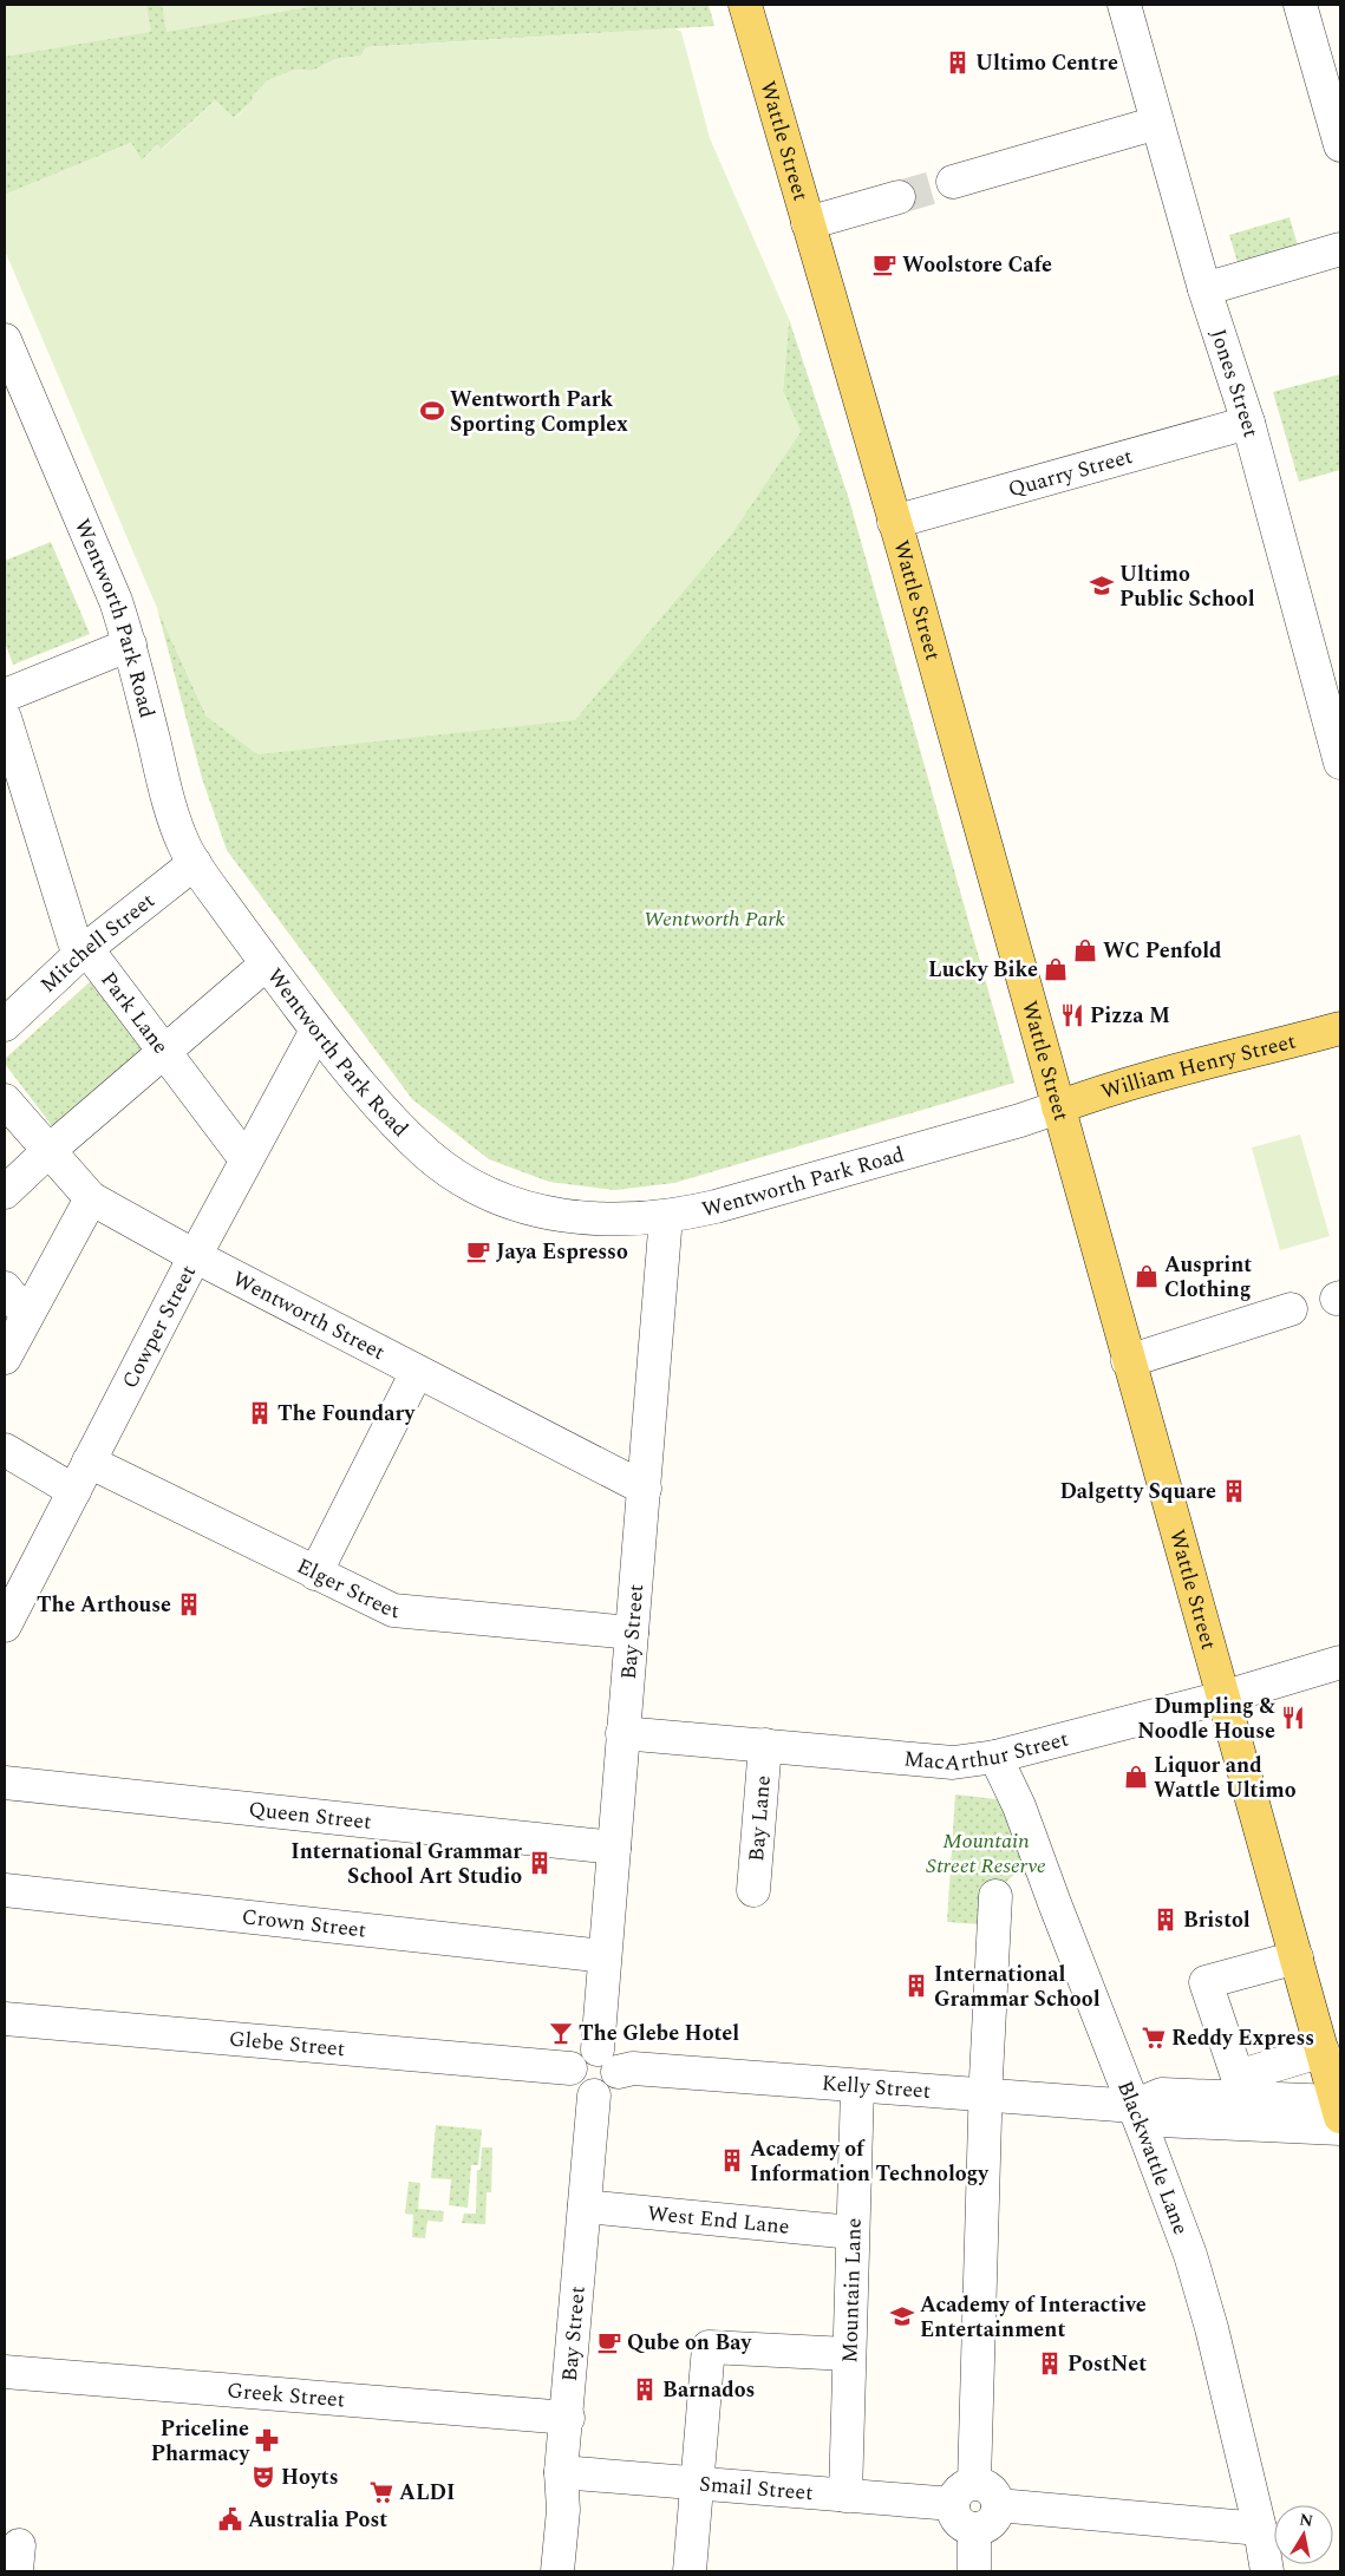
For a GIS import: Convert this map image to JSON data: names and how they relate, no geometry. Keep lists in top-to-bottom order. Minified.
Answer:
{"streets":{"main road":["Wattle Street","William Henry Street"],"street":["Jones Street","Quarry Street","Wentworth Park Road","Mitchell Street","Park Lane","Wentworth Street","Cowper Street","Elger Street","Bay Street","MacArthur Street","Queen Street","Bay Lane","Crown Street","Glebe Street","Kelly Street","Blackwattle Lane","West End Lane","Mountain Lane","Greek Street","Smail Street"]},"crossings":[["Wattle Street","Quarry Street"],["Wattle Street","Wentworth Park Road"],["Wattle Street","William Henry Street"],["Wattle Street","MacArthur Street"],["Wattle Street","Kelly Street"],["Jones Street","Quarry Street"],["Wentworth Park Road","Mitchell Street"],["Wentworth Park Road","William Henry Street"],["Wentworth Park Road","Cowper Street"],["Wentworth Park Road","Bay Street"],["Mitchell Street","Park Lane"],["Park Lane","Cowper Street"],["Wentworth Street","Cowper Street"],["Wentworth Street","Bay Street"],["Cowper Street","Elger Street"],["Elger Street","Bay Street"],["Bay Street","MacArthur Street"],["Bay Street","Queen Street"],["Bay Street","Crown Street"],["Bay Street","Glebe Street"],["Bay Street","Kelly Street"],["Bay Street","West End Lane"],["Bay Street","Greek Street"],["Bay Street","Smail Street"],["MacArthur Street","Bay Lane"],["MacArthur Street","Blackwattle Lane"],["Glebe Street","Kelly Street"],["Kelly Street","Blackwattle Lane"],["Kelly Street","Mountain Lane"],["West End Lane","Mountain Lane"],["Mountain Lane","Smail Street"]],"parks":["Wentworth Park","Mountain Street Reserve"],"places":{"building":["Ultimo Centre","The Foundary","Dalgetty Square","The Arthouse","International Grammar School Art Studio","Bristol","International Grammar School","Academy of Information Technology","PostNet","Barnados"],"cafe":["Woolstore Cafe","Jaya Espresso","Qube on Bay"],"sports":["Wentworth Park Sporting Complex"],"school or university":["Ultimo Public School","Academy of Interactive Entertainment"],"shop":["WC Penfold","Lucky Bike","Ausprint Clothing","Liquor and Wattle Ultimo"],"restaurant":["Pizza M","Dumpling & Noodle House"],"bar":["The Glebe Hotel"],"supermarket":["Reddy Express","ALDI"],"pharmacy":["Priceline Pharmacy"],"theatre":["Hoyts"],"public building":["Australia Post"]},"north":"top"}
